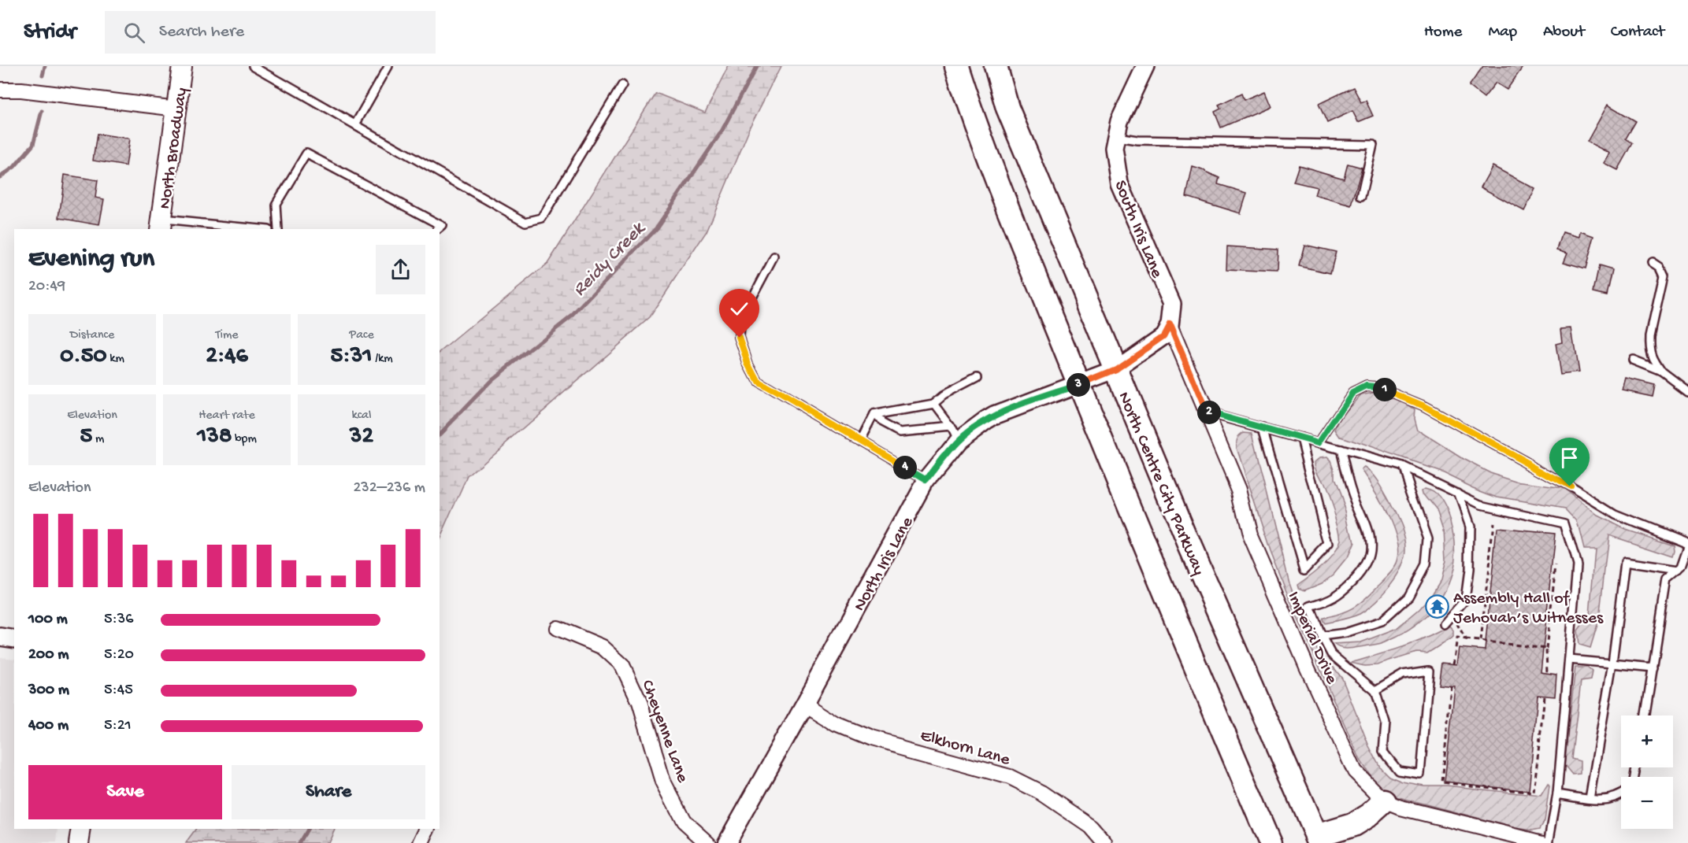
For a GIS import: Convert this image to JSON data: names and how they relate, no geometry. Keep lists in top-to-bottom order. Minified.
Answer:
{"streets":{"highway":["North Centre City Parkway"],"main road":["North Broadway"],"street":["South Iris Lane","North Iris Lane","Imperial Drive","Cheyenne Lane","Elkhorn Lane"]},"crossings":[["South Iris Lane","Imperial Drive"],["North Centre City Parkway","North Iris Lane"],["North Iris Lane","Elkhorn Lane"]],"water":["Reidy Creek"],"places":{"temple":["Assembly Hall of Jehovah’s Witnesses"]},"page":{"header":"Stridr","search":"Search here","nav":["Home","Map","About","Contact"],"heading":["Evening run","20:49"],"stats":[["Distance","0.50 km"],["Time","2:46"],["Pace","5:31 /km"],["Elevation","5 m"],["Heart rate","138 bpm"],["kcal","32"]],"pins":["3","1","2","4"],"chart":["Elevation","232–236 m"],"list":[{"name":"100 m","note":"5:36"},{"name":"200 m","note":"5:20"},{"name":"300 m","note":"5:45"},{"name":"400 m","note":"5:21"}],"map_buttons":["+","−"],"buttons":["Save","Share"]}}
